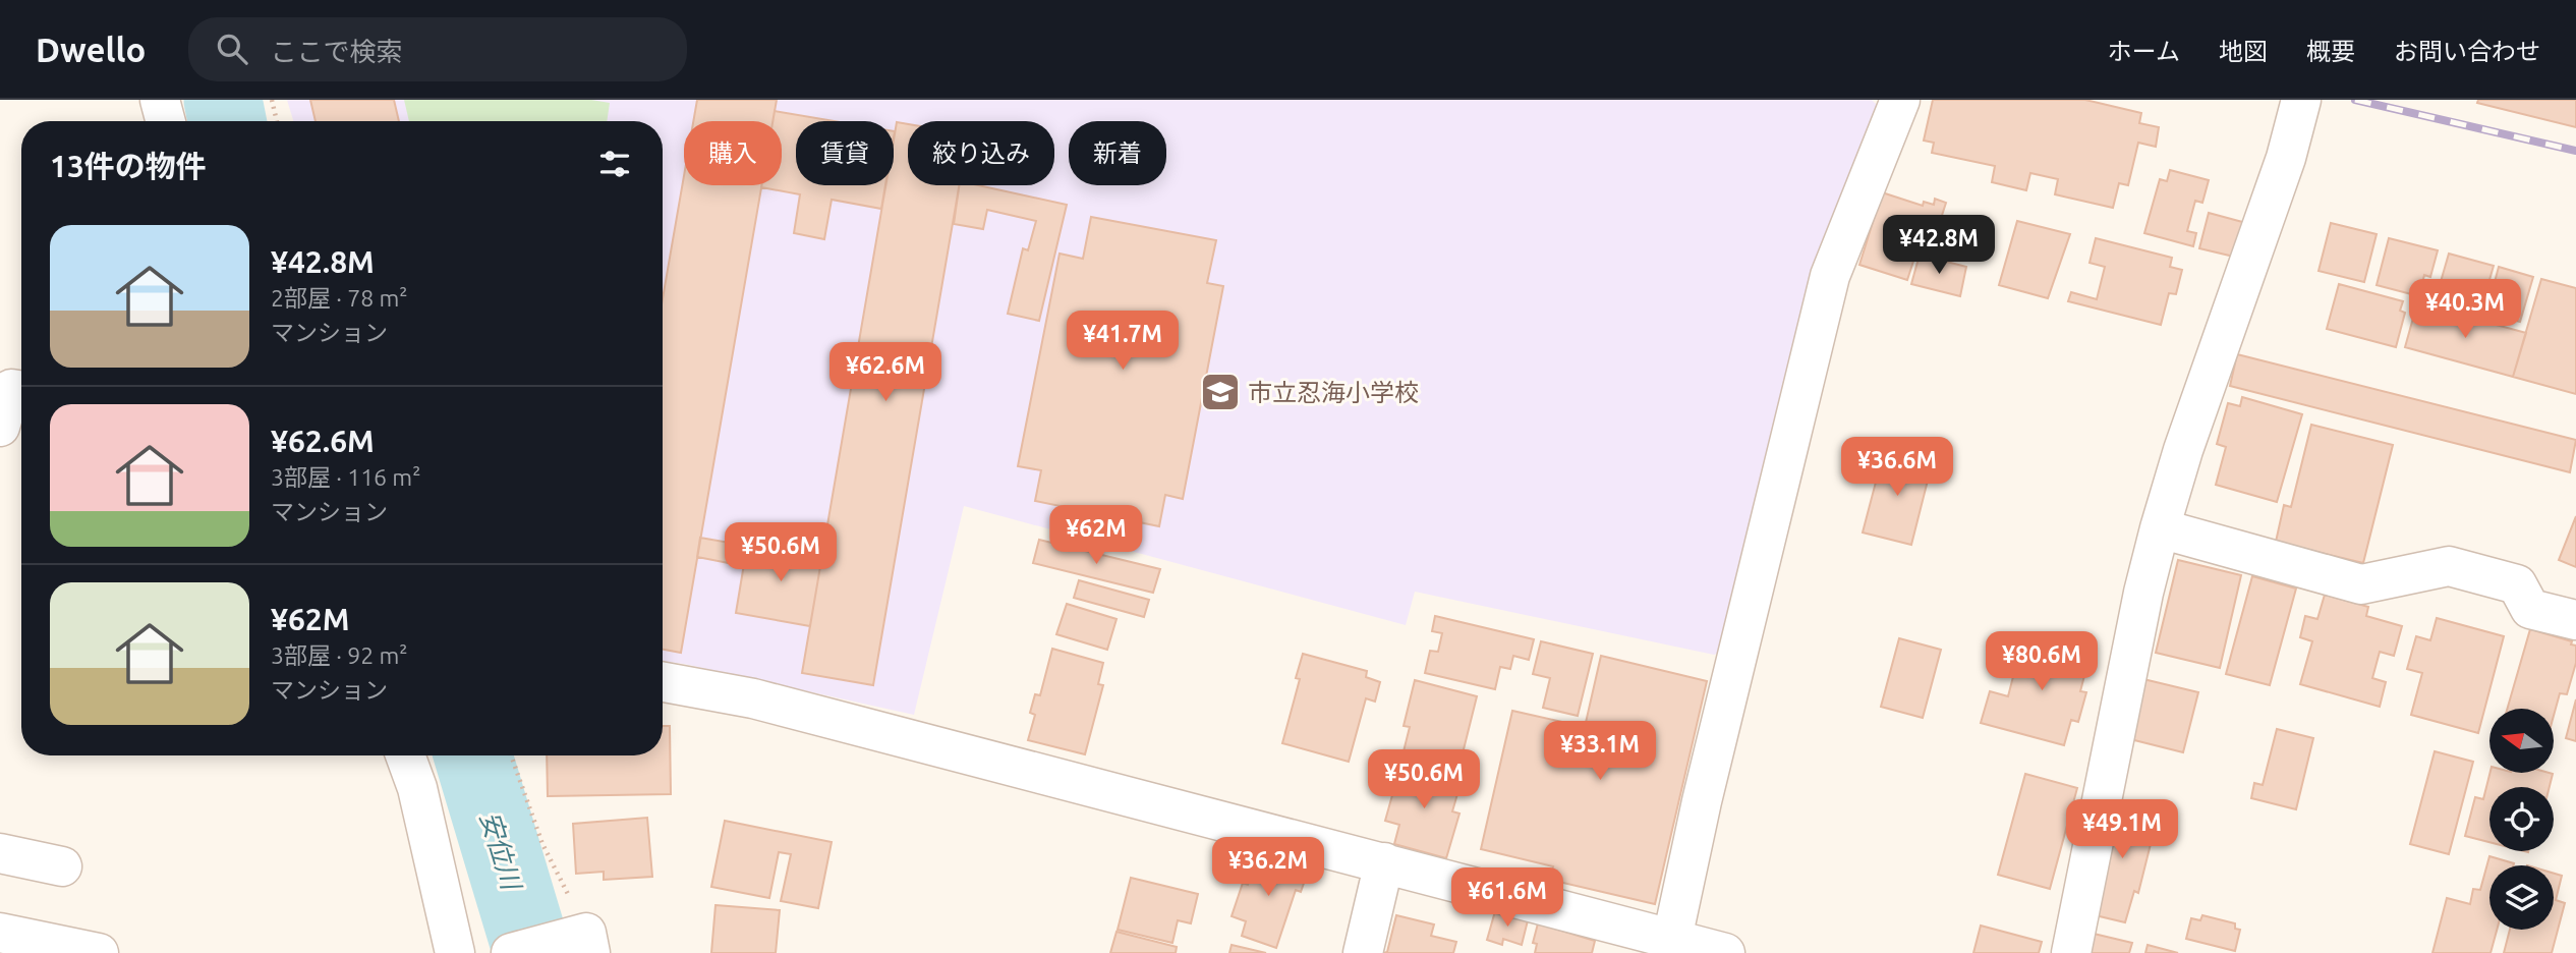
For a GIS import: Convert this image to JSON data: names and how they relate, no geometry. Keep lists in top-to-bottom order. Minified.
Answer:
{"water":["安位川"],"places":{"school or university":["市立忍海小学校"]},"north":"left","page":{"header":"Dwello","search":"ここで検索","nav":["ホーム","地図","概要","お問い合わせ"],"chip":["購入","賃貸","絞り込み","新着"],"heading":"13件の物件","list":[{"name":"¥42.8M","note":"2部屋 · 78 m² · マンション"},{"name":"¥62.6M","note":"3部屋 · 116 m² · マンション"},{"name":"¥62M","note":"3部屋 · 92 m² · マンション"}],"price":["¥42.8M","¥40.3M","¥41.7M","¥62.6M","¥36.6M","¥62M","¥50.6M","¥80.6M","¥33.1M","¥50.6M","¥49.1M","¥36.2M","¥61.6M"]}}
